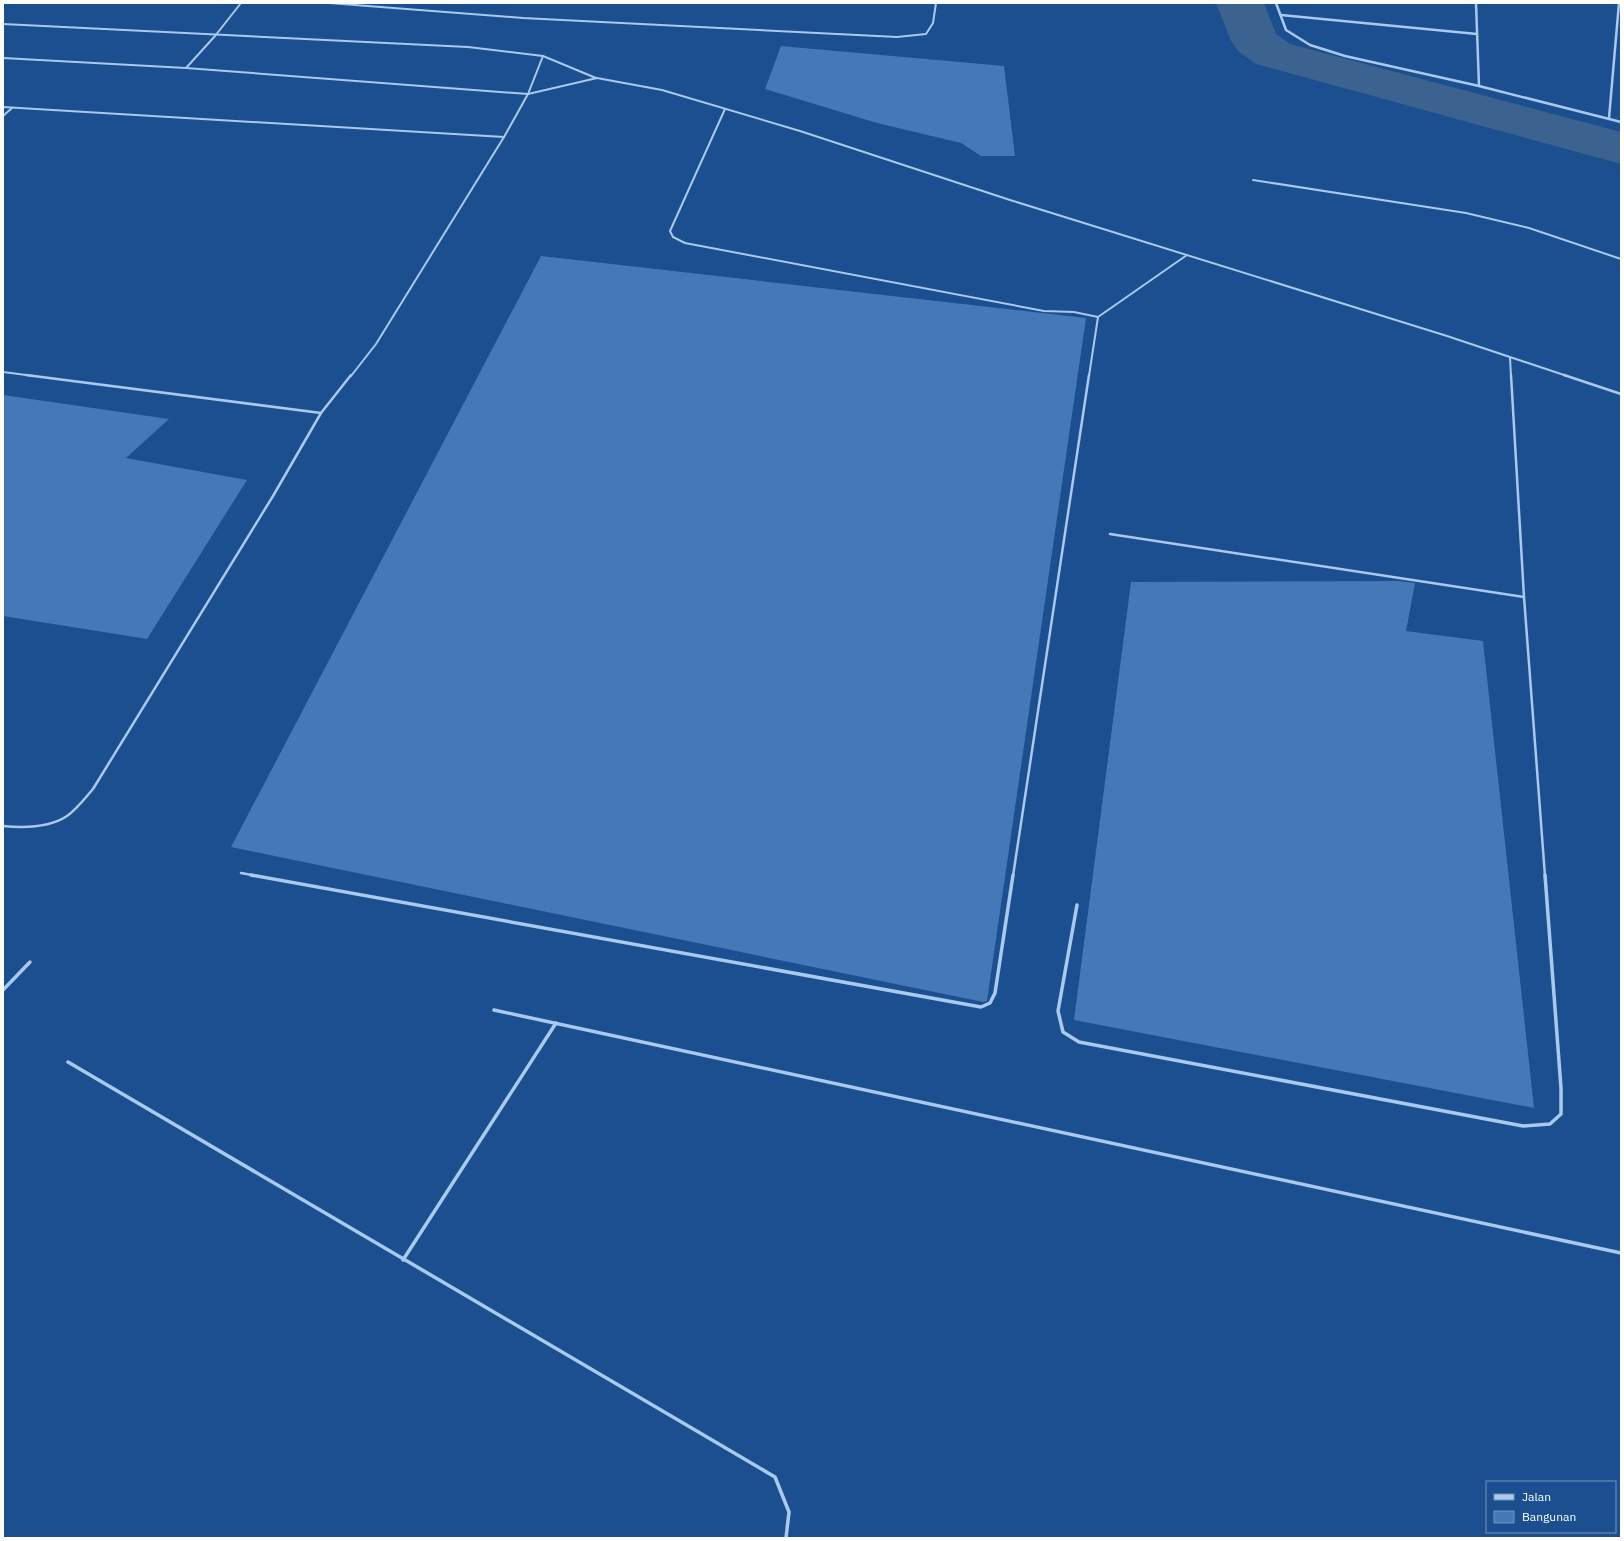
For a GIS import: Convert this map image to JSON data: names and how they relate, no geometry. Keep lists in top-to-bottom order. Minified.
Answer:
{"legend":["Jalan","Bangunan"]}
